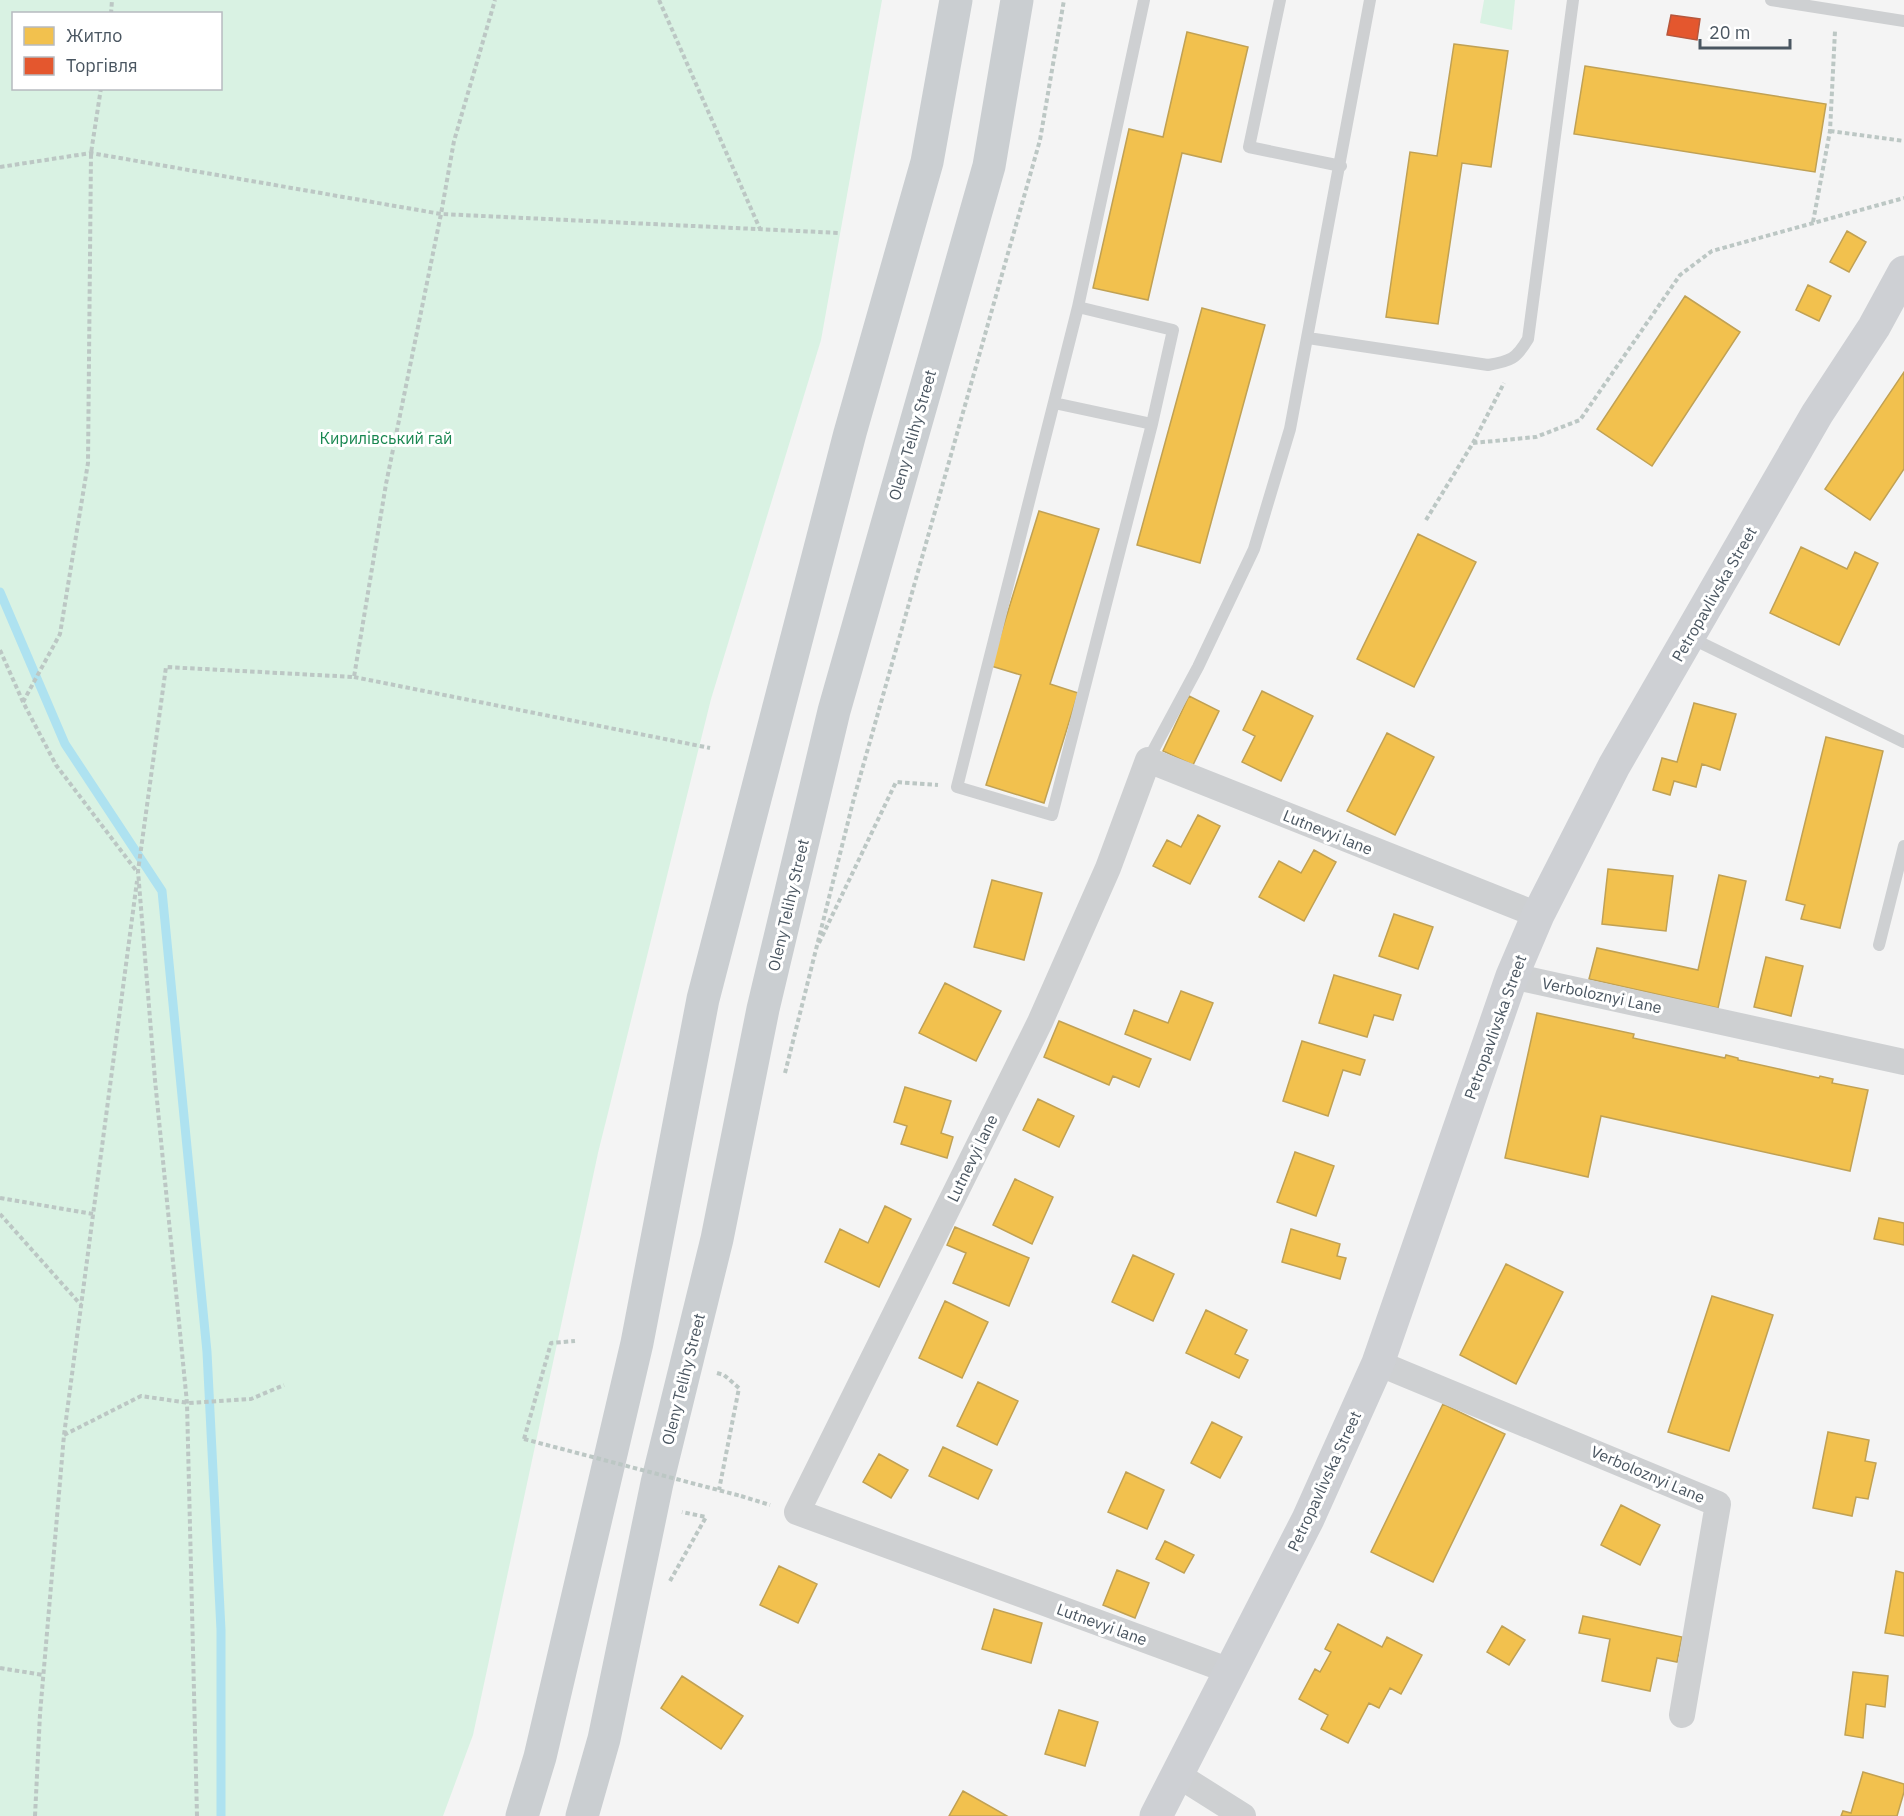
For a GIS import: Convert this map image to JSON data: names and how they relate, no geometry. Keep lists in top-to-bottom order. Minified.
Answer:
{"streets":{"main road":["Oleny Telihy Street"],"street":["Petropavlivska Street","Lutnevyi lane","Verboloznyi Lane"]},"crossings":[["Petropavlivska Street","Lutnevyi lane"],["Petropavlivska Street","Verboloznyi Lane"]],"parks":["Кирилівський гай"],"legend":["Житло","Торгівля"],"scale_bar":"20 m"}
